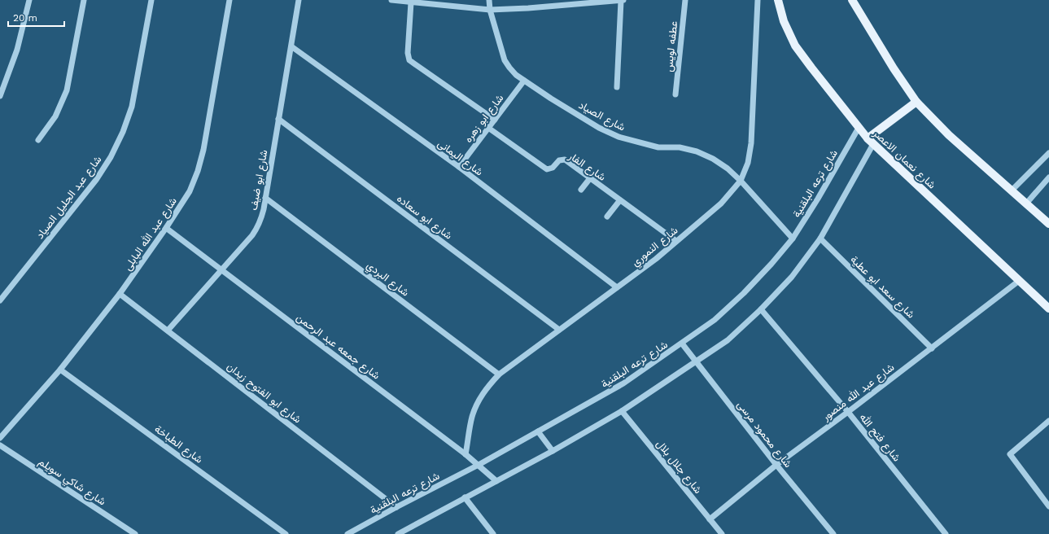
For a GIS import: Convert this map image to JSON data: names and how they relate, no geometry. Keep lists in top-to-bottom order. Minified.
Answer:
{"streets":{"main road":["شارع نعمان الاعصر"],"street":["عطفه لويس","شارع الصياد","شارع ابو زهره","شارع اليمانى","شارع الفار","شارع ابو ضيف","شارع ترعه البلقنية","شارع عبد الجليل الصياد","شارع ابو سعاده","شارع عبد الله البابلى","شارع النموري","شارع البردي","شارع سعد ابو عطية","شارع جمعه عبد الرحمن","شارع عبد الله منصور","شارع ابو الفتوح زيدان","شارع محمود مرسى","شارع فتح الله","شارع الطباخة","شارع جلال بلال","شارع شاكي سويلم"]},"crossings":[["شارع الصياد","شارع ابو زهره"],["شارع الصياد","شارع ترعه البلقنية"],["شارع الصياد","شارع النموري"],["شارع ابو زهره","شارع اليمانى"],["شارع ابو زهره","شارع الفار"],["شارع اليمانى","شارع ابو ضيف"],["شارع اليمانى","شارع النموري"],["شارع نعمان الاعصر","شارع ترعه البلقنية"],["شارع نعمان الاعصر","شارع عبد الله منصور"],["شارع الفار","شارع النموري"],["شارع ابو ضيف","شارع ابو سعاده"],["شارع ابو ضيف","شارع البردي"],["شارع ابو ضيف","شارع جمعه عبد الرحمن"],["شارع ابو ضيف","شارع ابو الفتوح زيدان"],["شارع ترعه البلقنية","شارع جمعه عبد الرحمن"],["شارع ترعه البلقنية","شارع ابو الفتوح زيدان"],["شارع ترعه البلقنية","شارع محمود مرسى"],["شارع ابو سعاده","شارع النموري"],["شارع عبد الله البابلى","شارع جمعه عبد الرحمن"],["شارع عبد الله البابلى","شارع ابو الفتوح زيدان"],["شارع عبد الله البابلى","شارع الطباخة"],["شارع النموري","شارع البردي"],["شارع النموري","شارع جمعه عبد الرحمن"],["شارع سعد ابو عطية","شارع عبد الله منصور"],["شارع عبد الله منصور","شارع محمود مرسى"],["شارع عبد الله منصور","شارع فتح الله"],["شارع عبد الله منصور","شارع جلال بلال"]],"scale_bar":"20 m"}
